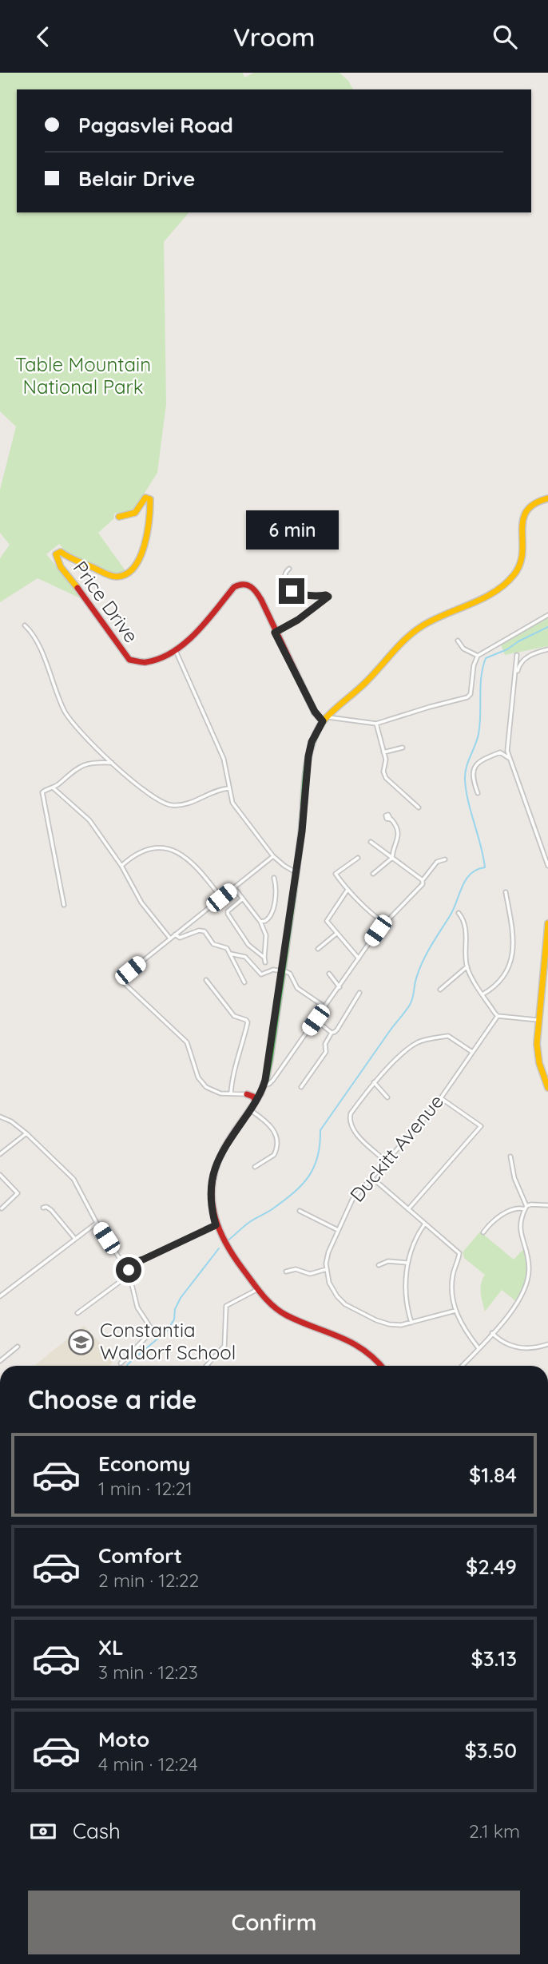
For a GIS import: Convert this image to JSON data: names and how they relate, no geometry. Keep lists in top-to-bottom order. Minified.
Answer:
{"streets":{"main road":["Price Drive"],"street":["Duckitt Avenue"]},"parks":["Table Mountain National Park"],"places":{"school or university":["Constantia Waldorf School"]},"page":{"header":"Vroom","banner":["Pagasvlei Road","Belair Drive"],"bubble":"6 min","heading":"Choose a ride","list":[{"name":"Economy","note":"1 min · 12:21","value":"$1.84"},{"name":"Comfort","note":"2 min · 12:22","value":"$2.49"},{"name":"XL","note":"3 min · 12:23","value":"$3.13"},{"name":"Moto","note":"4 min · 12:24","value":"$3.50"}],"pay":["Cash","2.1 km"],"buttons":"Confirm"}}
